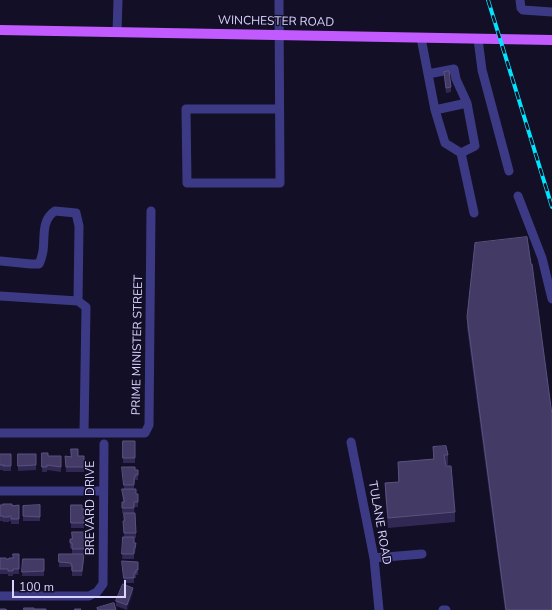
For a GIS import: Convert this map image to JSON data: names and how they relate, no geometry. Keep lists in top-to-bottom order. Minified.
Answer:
{"streets":{"main road":["WINCHESTER ROAD"],"street":["PRIME MINISTER STREET","BREVARD DRIVE","TULANE ROAD"]},"scale_bar":"100 m"}
